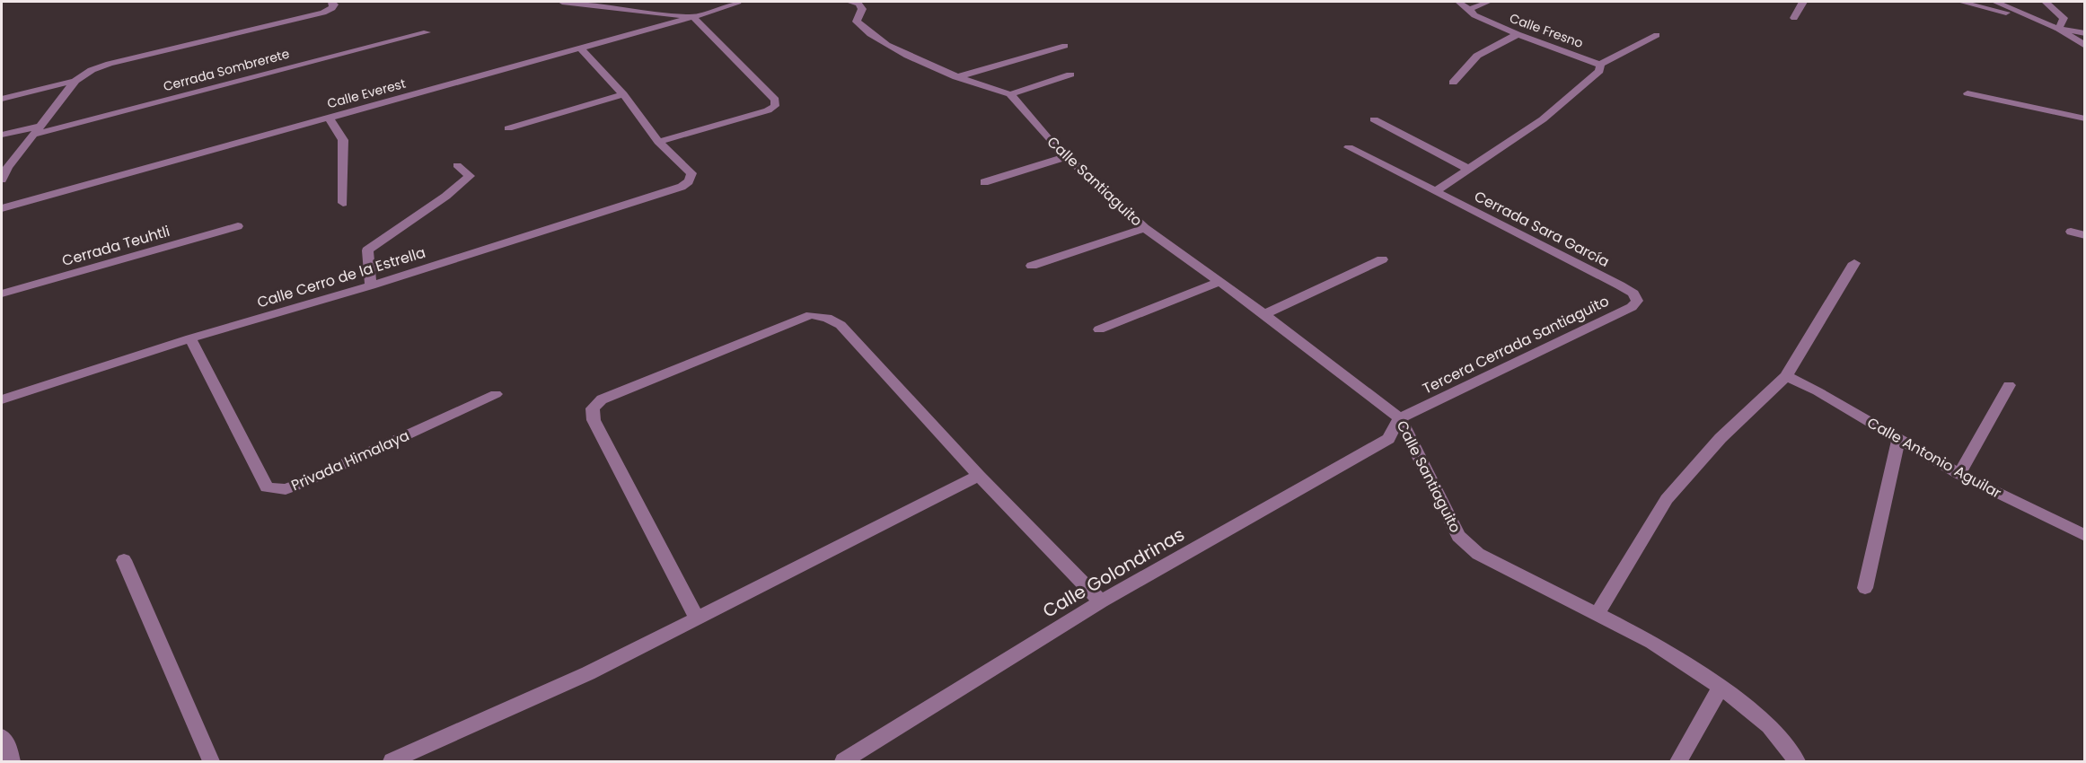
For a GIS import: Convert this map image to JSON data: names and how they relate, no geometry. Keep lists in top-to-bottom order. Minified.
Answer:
{"streets":{"street":["Calle Fresno","Cerrada Sombrerete","Calle Everest","Calle Santiaguito","Cerrada Sara García","Cerrada Teuhtli","Calle Cerro de la Estrella","Tercera Cerrada Santiaguito","Calle Antonio Aguilar","Privada Himalaya","Calle Golondrinas"]},"crossings":[["Calle Fresno","Cerrada Sara García"],["Calle Santiaguito","Tercera Cerrada Santiaguito"],["Calle Santiaguito","Calle Golondrinas"],["Cerrada Sara García","Tercera Cerrada Santiaguito"],["Calle Cerro de la Estrella","Privada Himalaya"],["Tercera Cerrada Santiaguito","Calle Golondrinas"]]}
